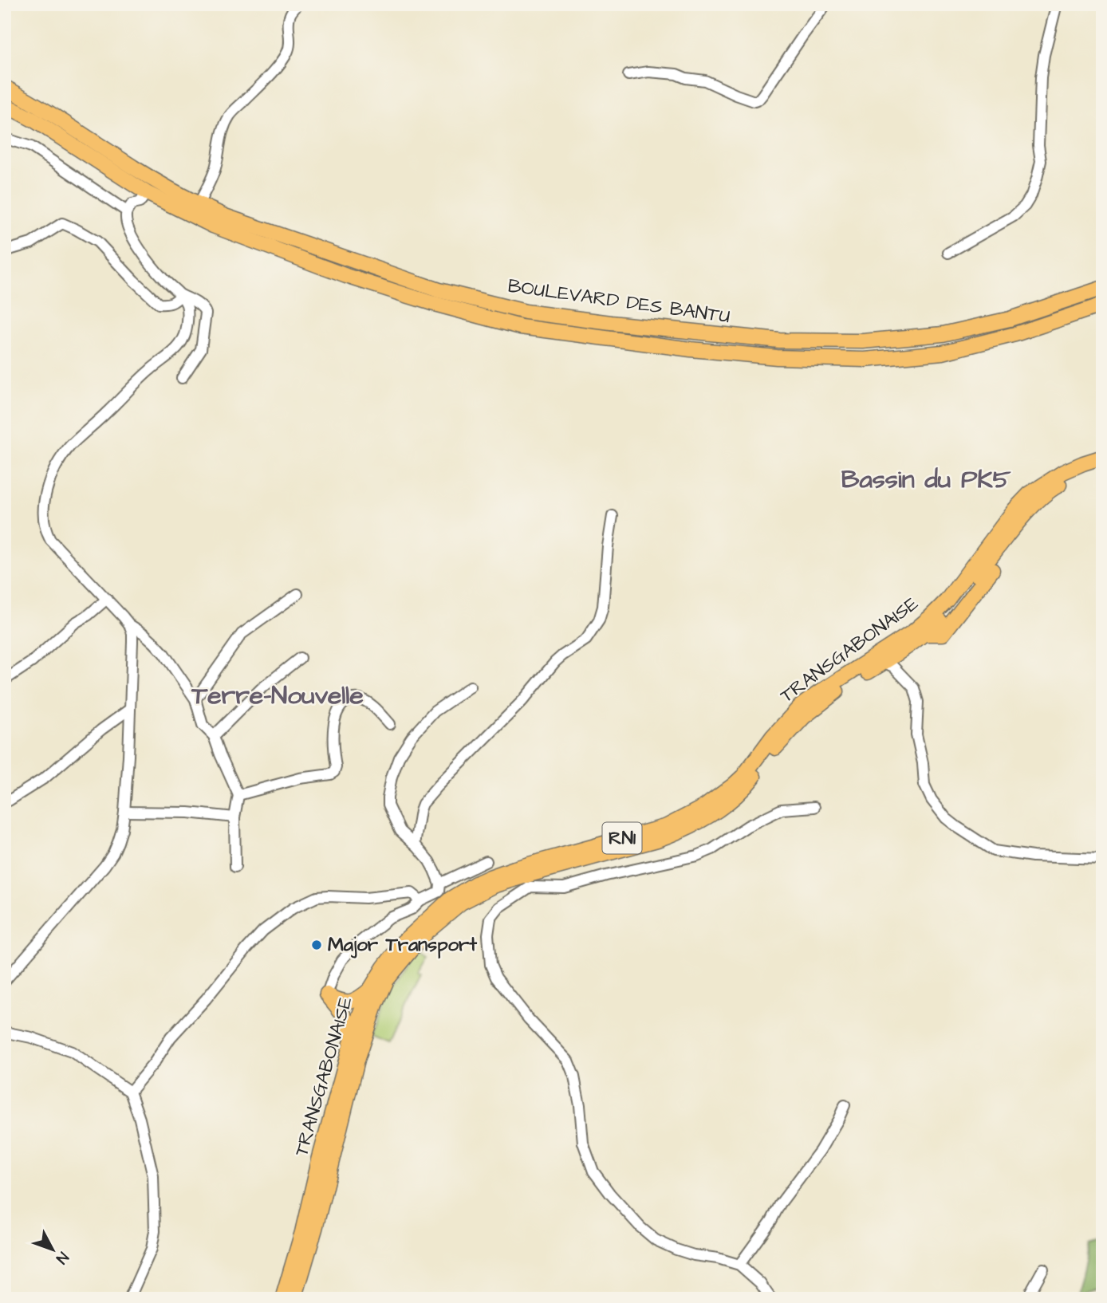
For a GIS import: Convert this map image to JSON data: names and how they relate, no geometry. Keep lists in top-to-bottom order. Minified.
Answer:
{"streets":{"highway":["BOULEVARD DES BANTU","TRANSGABONAISE","RN1"]},"districts":["Bassin du PK5","Terre-Nouvelle"],"places":["Major Transport"],"north":"bottom right"}
